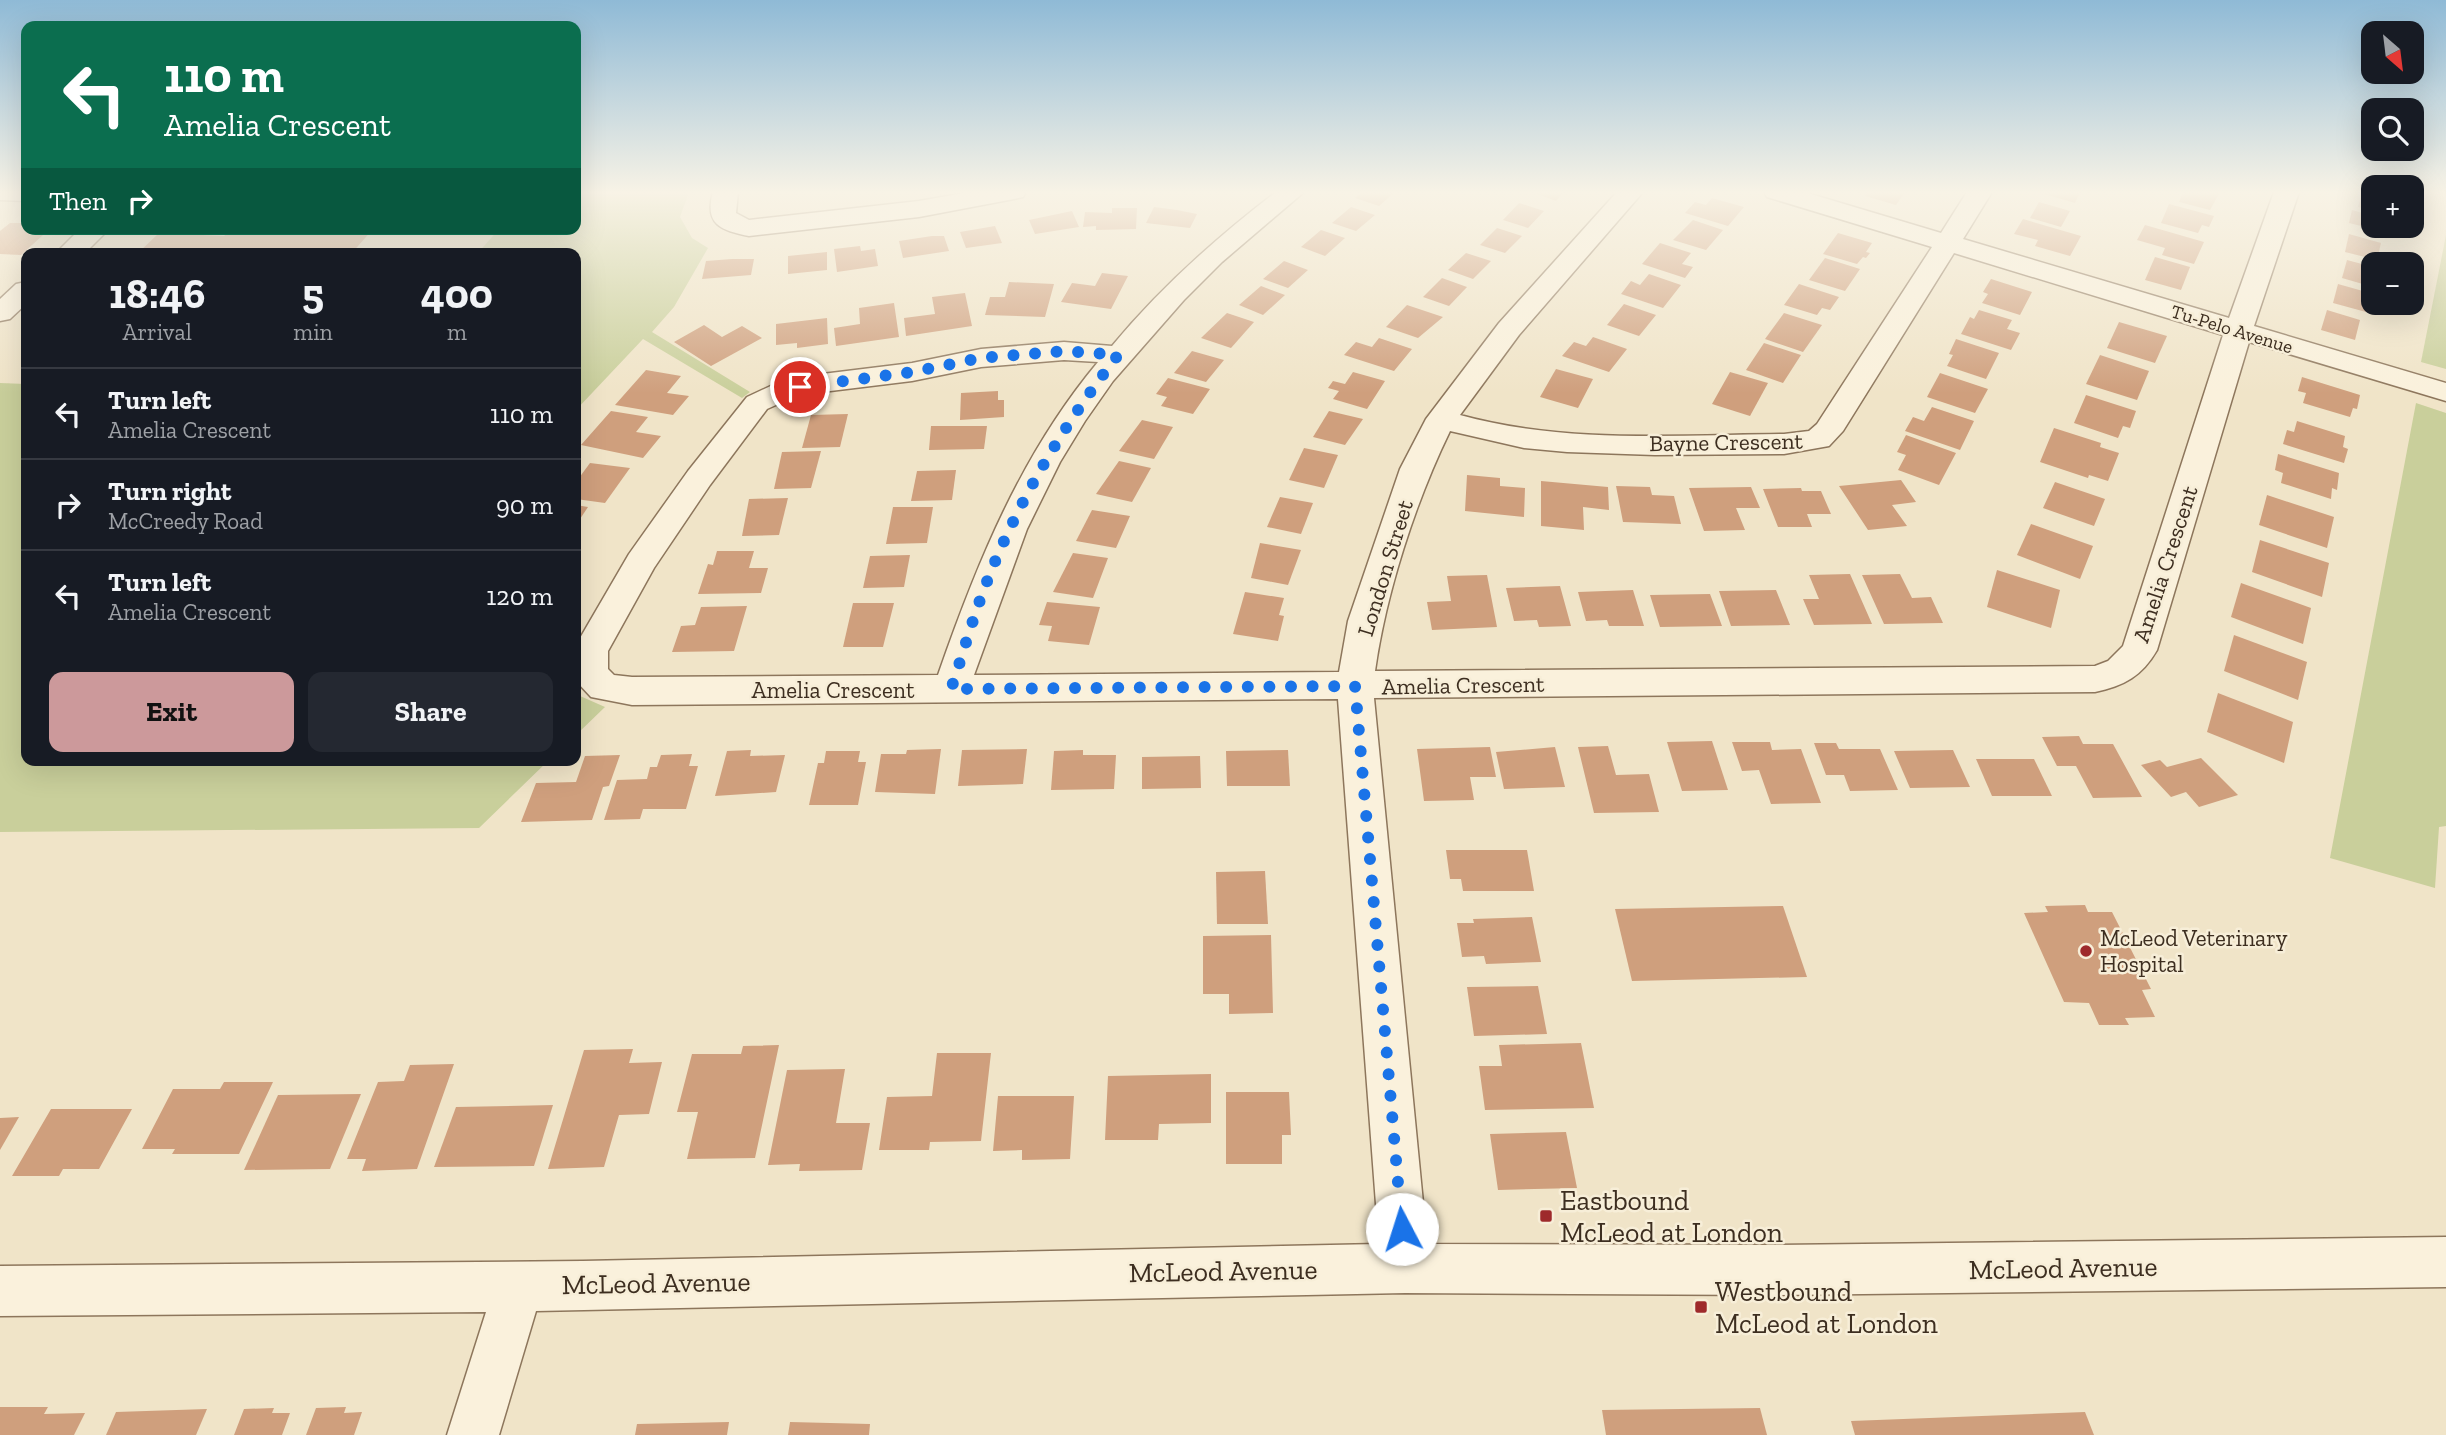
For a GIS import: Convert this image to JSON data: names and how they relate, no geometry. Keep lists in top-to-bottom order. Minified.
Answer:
{"streets":{"street":["Tu-Pelo Avenue","Bayne Crescent","Amelia Crescent","London Street","McLeod Avenue"]},"crossings":[["Tu-Pelo Avenue","Amelia Crescent"],["Bayne Crescent","London Street"],["Amelia Crescent","London Street"],["London Street","McLeod Avenue"]],"places":{"other":["McLeod Veterinary Hospital"],"transit":["Eastbound McLeod at London","Westbound McLeod at London"]},"north":"bottom right","page":{"map_buttons":["+","−"],"turn":["110 m","Amelia Crescent"],"then":"Then","eta":["18:46","Arrival","5","min","400","m"],"list":[{"name":"Turn left","note":"Amelia Crescent","value":"110 m"},{"name":"Turn right","note":"McCreedy Road","value":"90 m"},{"name":"Turn left","note":"Amelia Crescent","value":"120 m"}],"buttons":["Exit","Share"]}}
